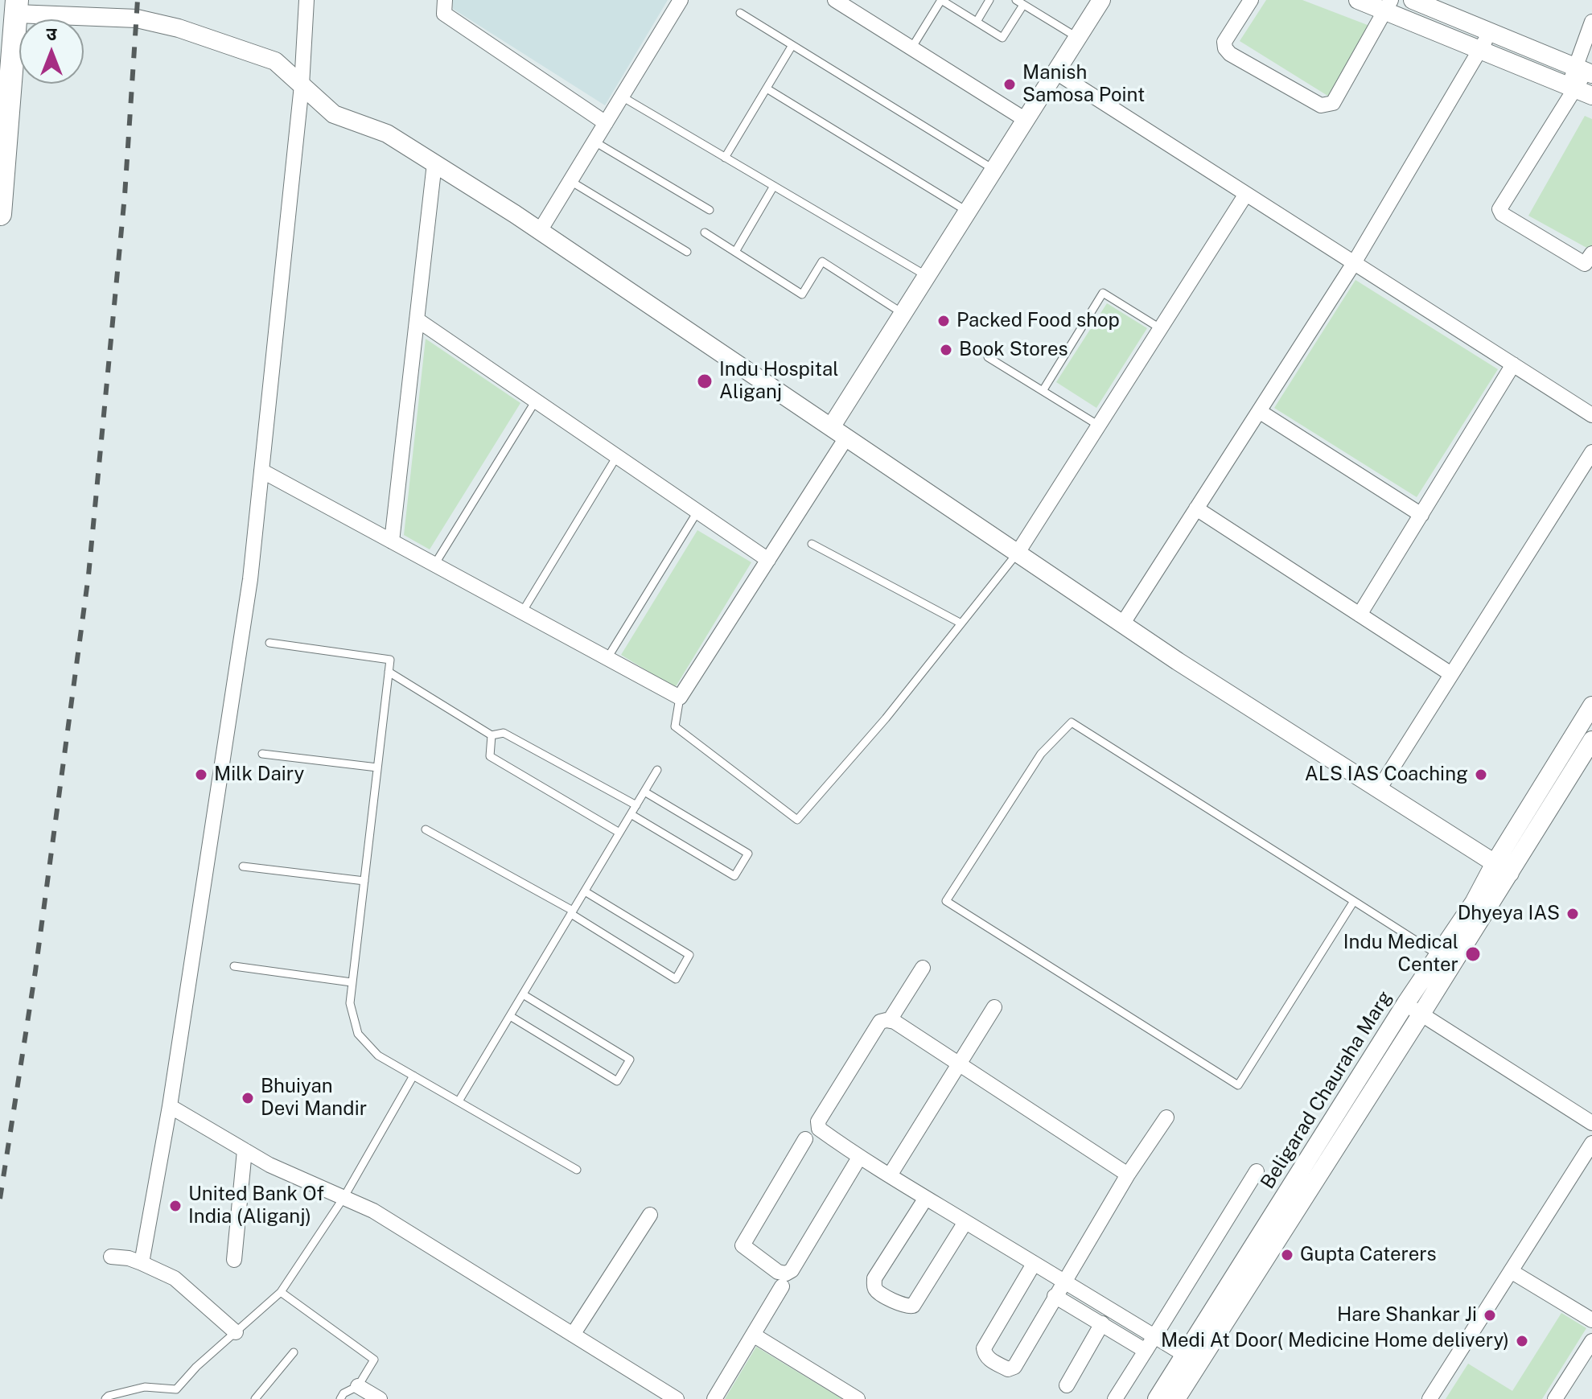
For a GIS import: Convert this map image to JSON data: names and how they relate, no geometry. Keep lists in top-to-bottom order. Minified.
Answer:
{"streets":{"street":["Beligarad Chauraha Marg"]},"places":["Manish Samosa Point","Packed Food shop","Book Stores","Indu Hospital Aliganj","Milk Dairy","ALS IAS Coaching","Dhyeya IAS","Indu Medical Center","Bhuiyan Devi Mandir","United Bank Of India (Aliganj)","Gupta Caterers","Hare Shankar Ji","Medi At Door( Medicine Home delivery)"],"north":"top"}
